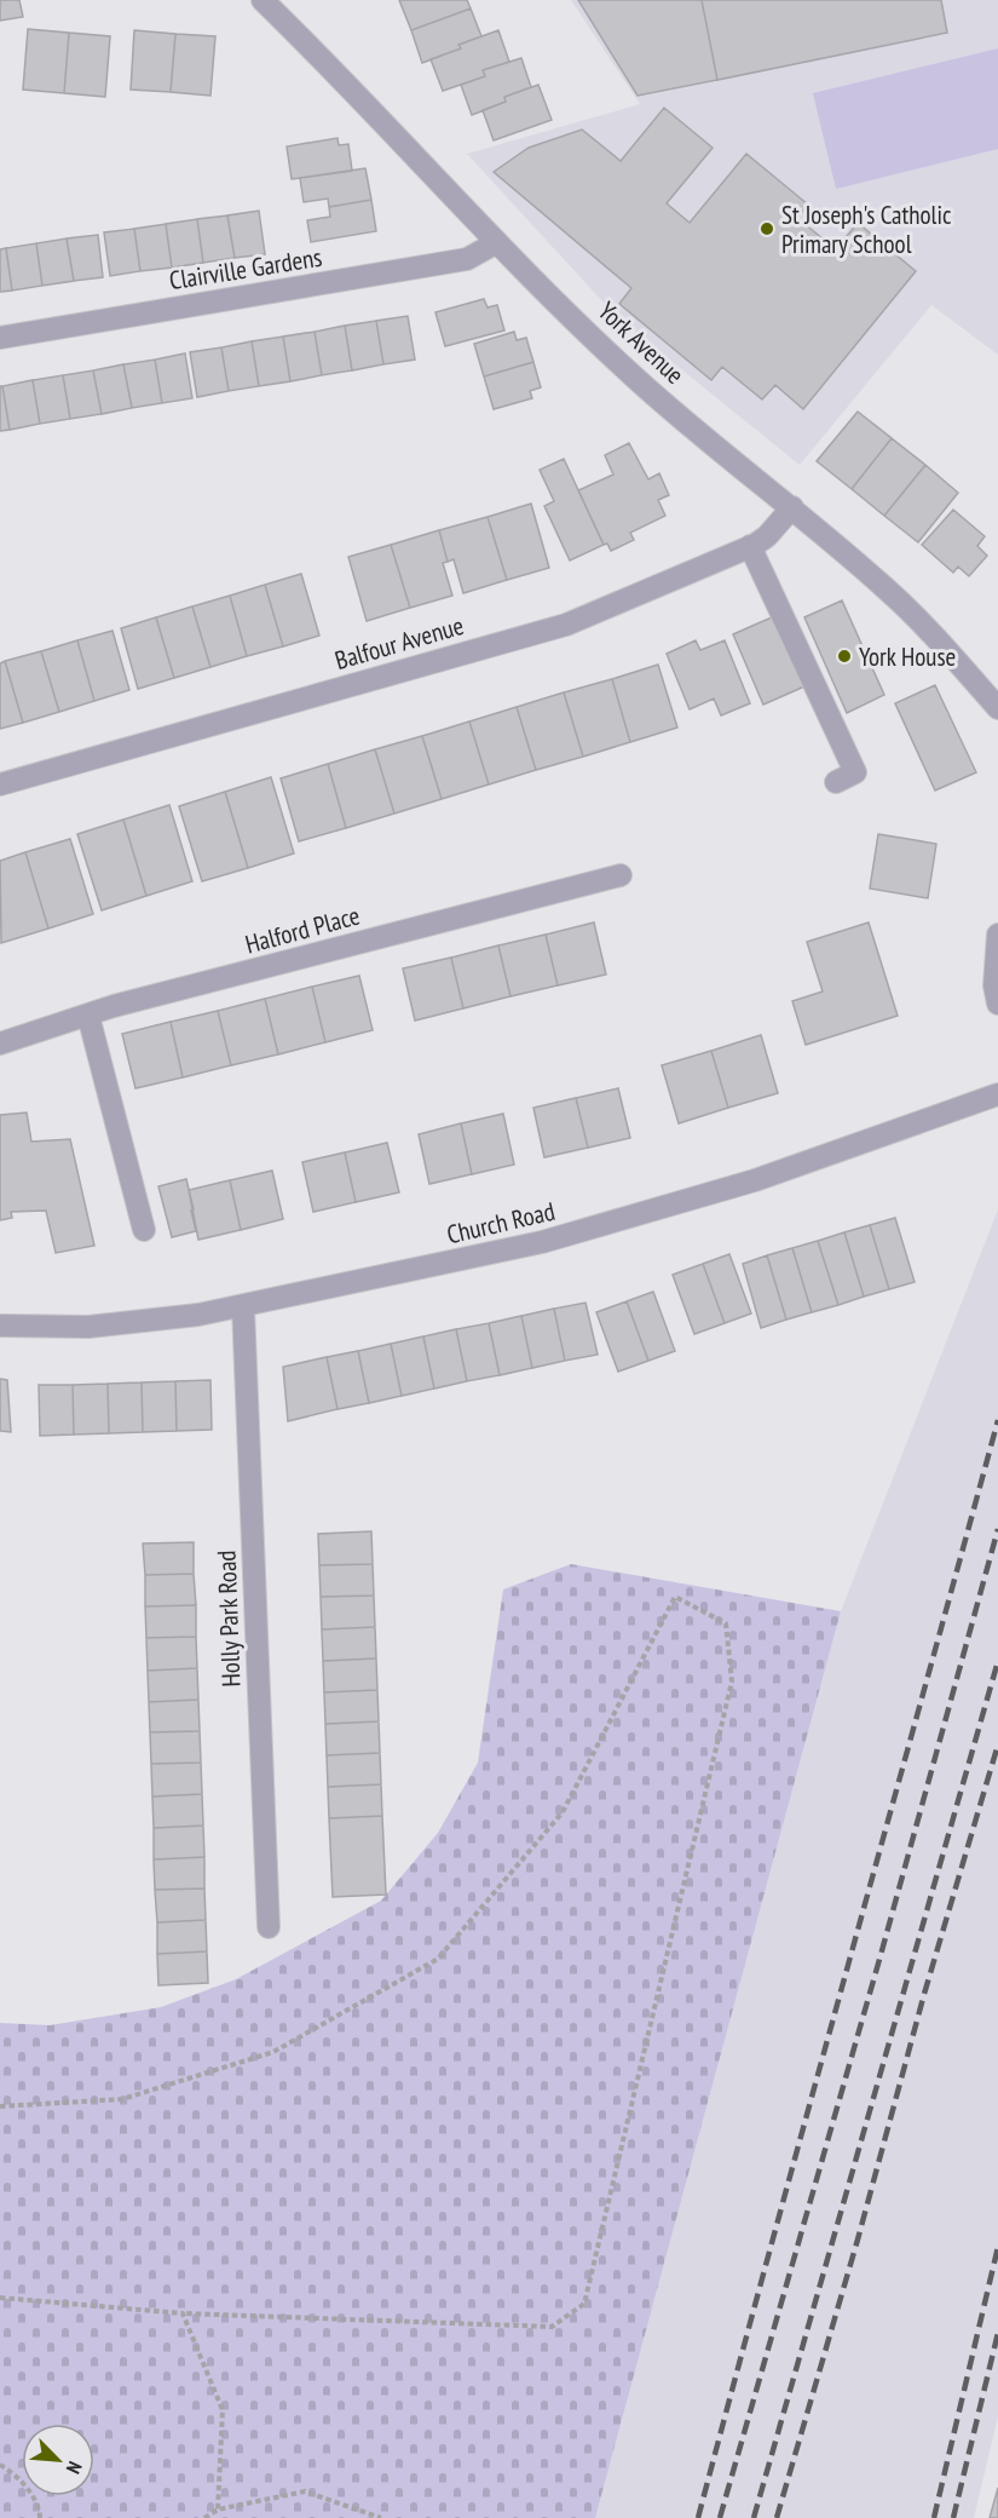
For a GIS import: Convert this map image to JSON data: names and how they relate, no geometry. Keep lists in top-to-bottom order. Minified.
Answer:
{"streets":{"street":["Clairville Gardens","York Avenue","Balfour Avenue","Halford Place","Church Road","Holly Park Road"]},"crossings":[["Clairville Gardens","York Avenue"],["York Avenue","Balfour Avenue"],["Church Road","Holly Park Road"]],"places":["St Joseph's Catholic Primary School","York House"],"north":"bottom right"}
